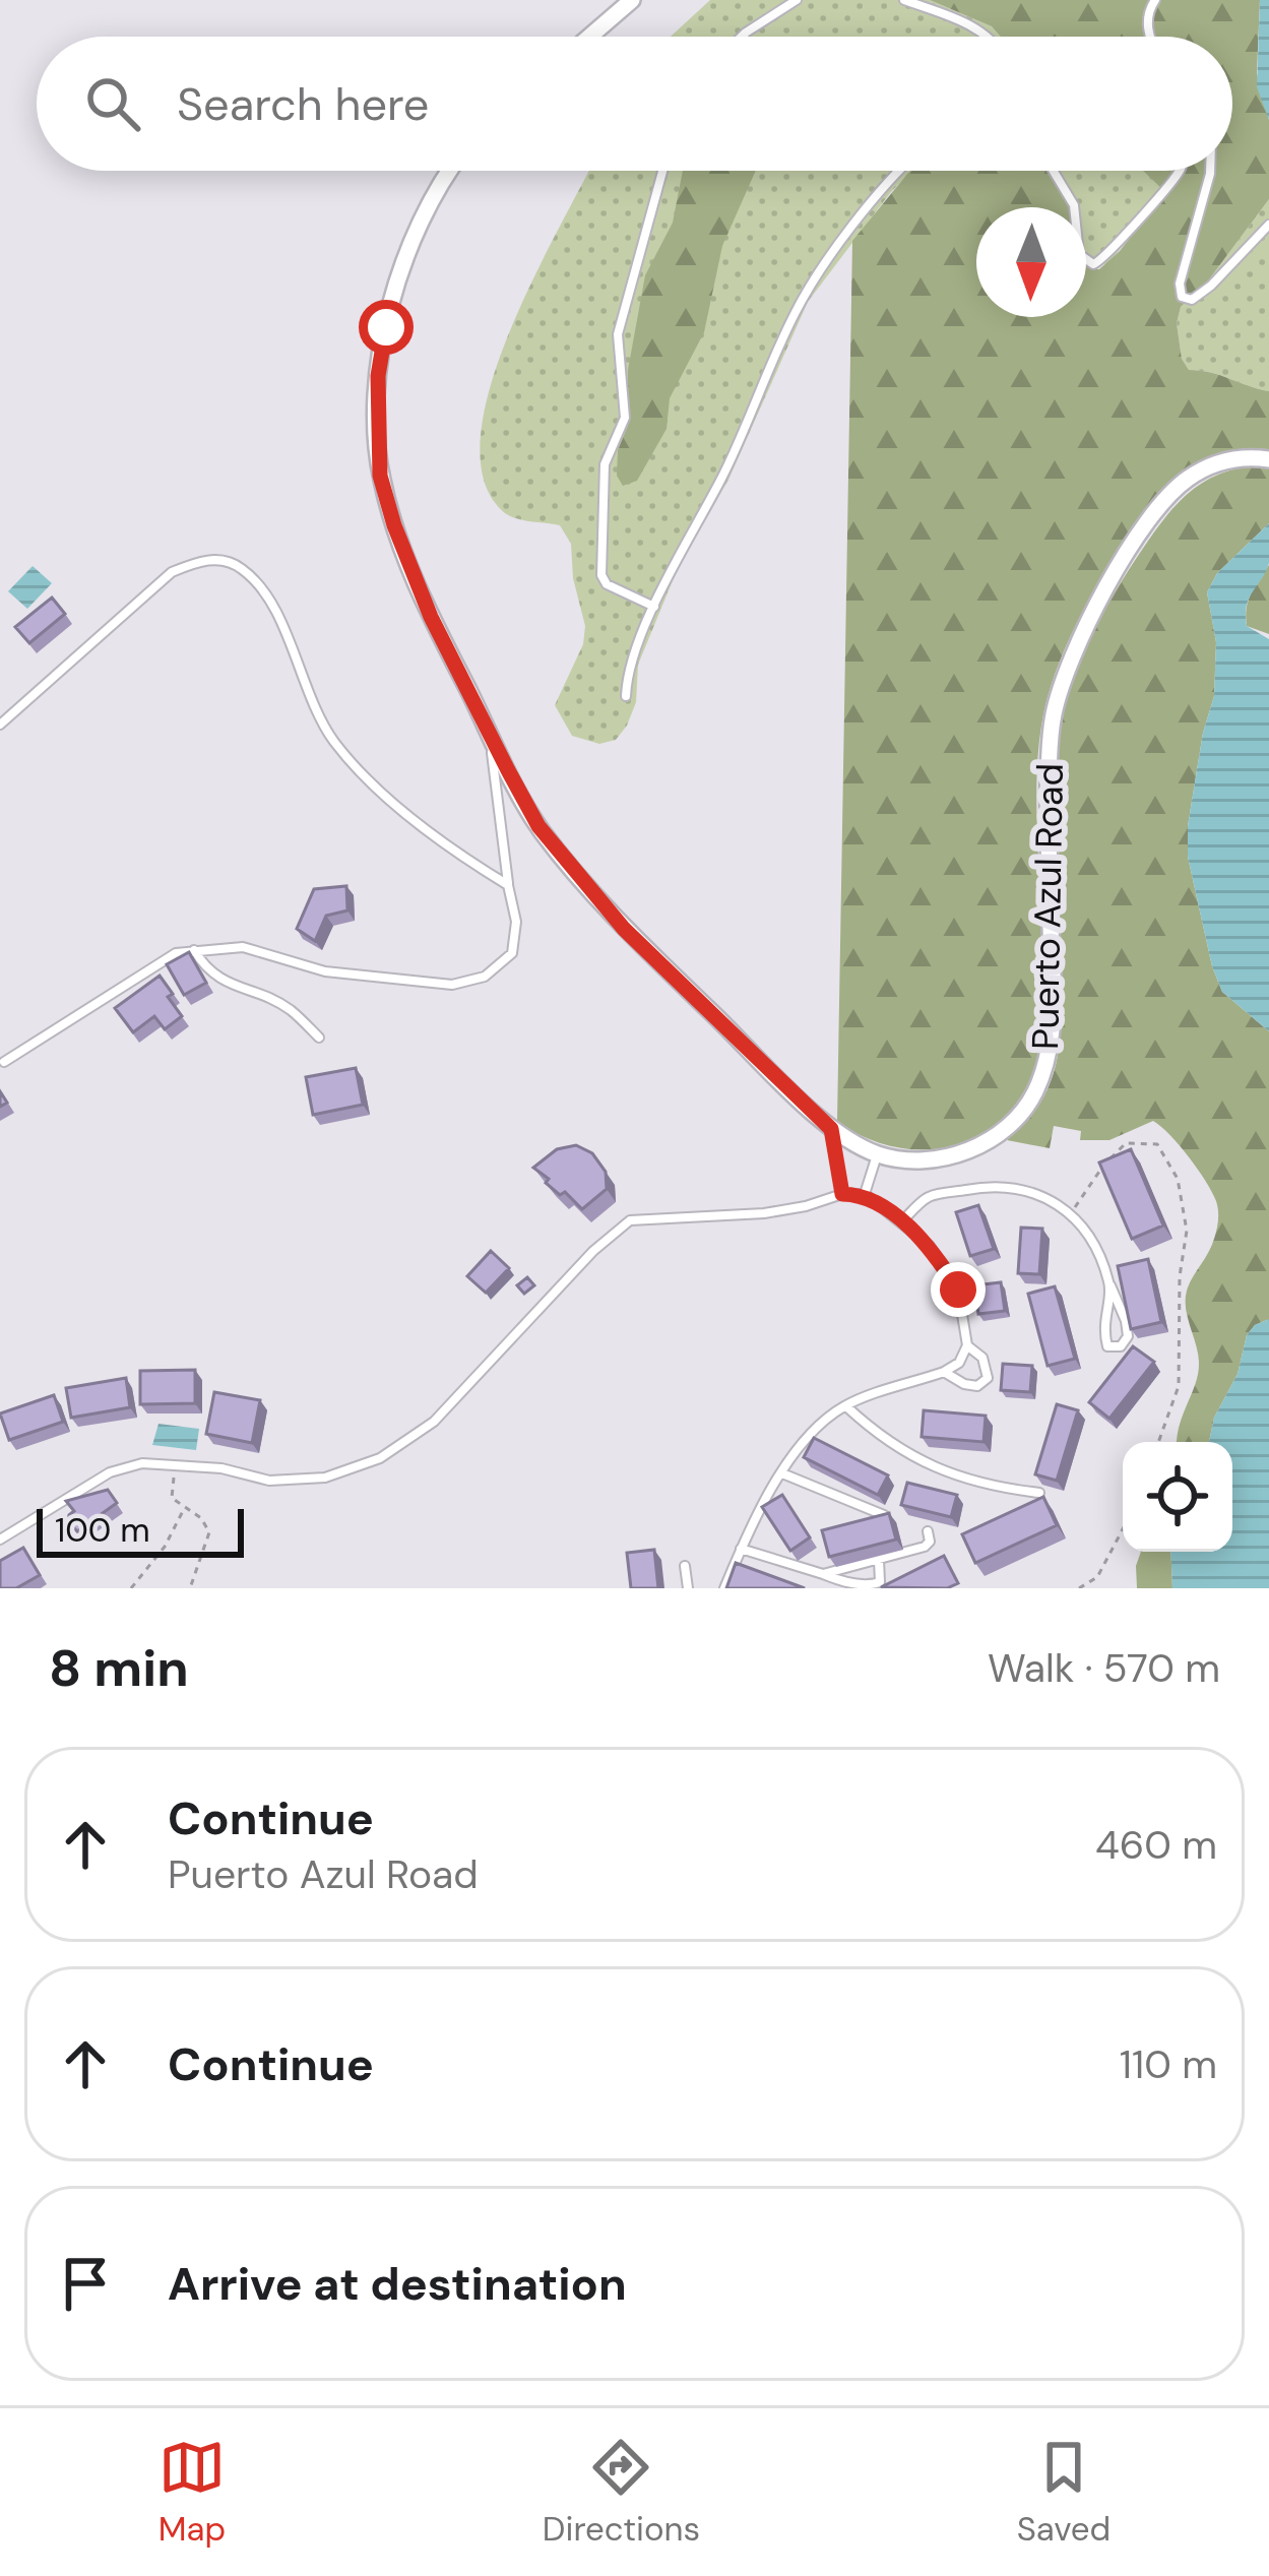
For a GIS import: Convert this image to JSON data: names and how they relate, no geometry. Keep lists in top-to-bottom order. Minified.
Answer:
{"streets":{"street":["Puerto Azul Road"]},"scale_bar":"100 m","north":"bottom","page":{"search":"Search here","scale":"100 m","heading":["8 min","Walk · 570 m"],"list":[["Continue","Puerto Azul Road","460 m"],["Continue","110 m"],"Arrive at destination"],"nav":["Map","Directions","Saved"]}}
